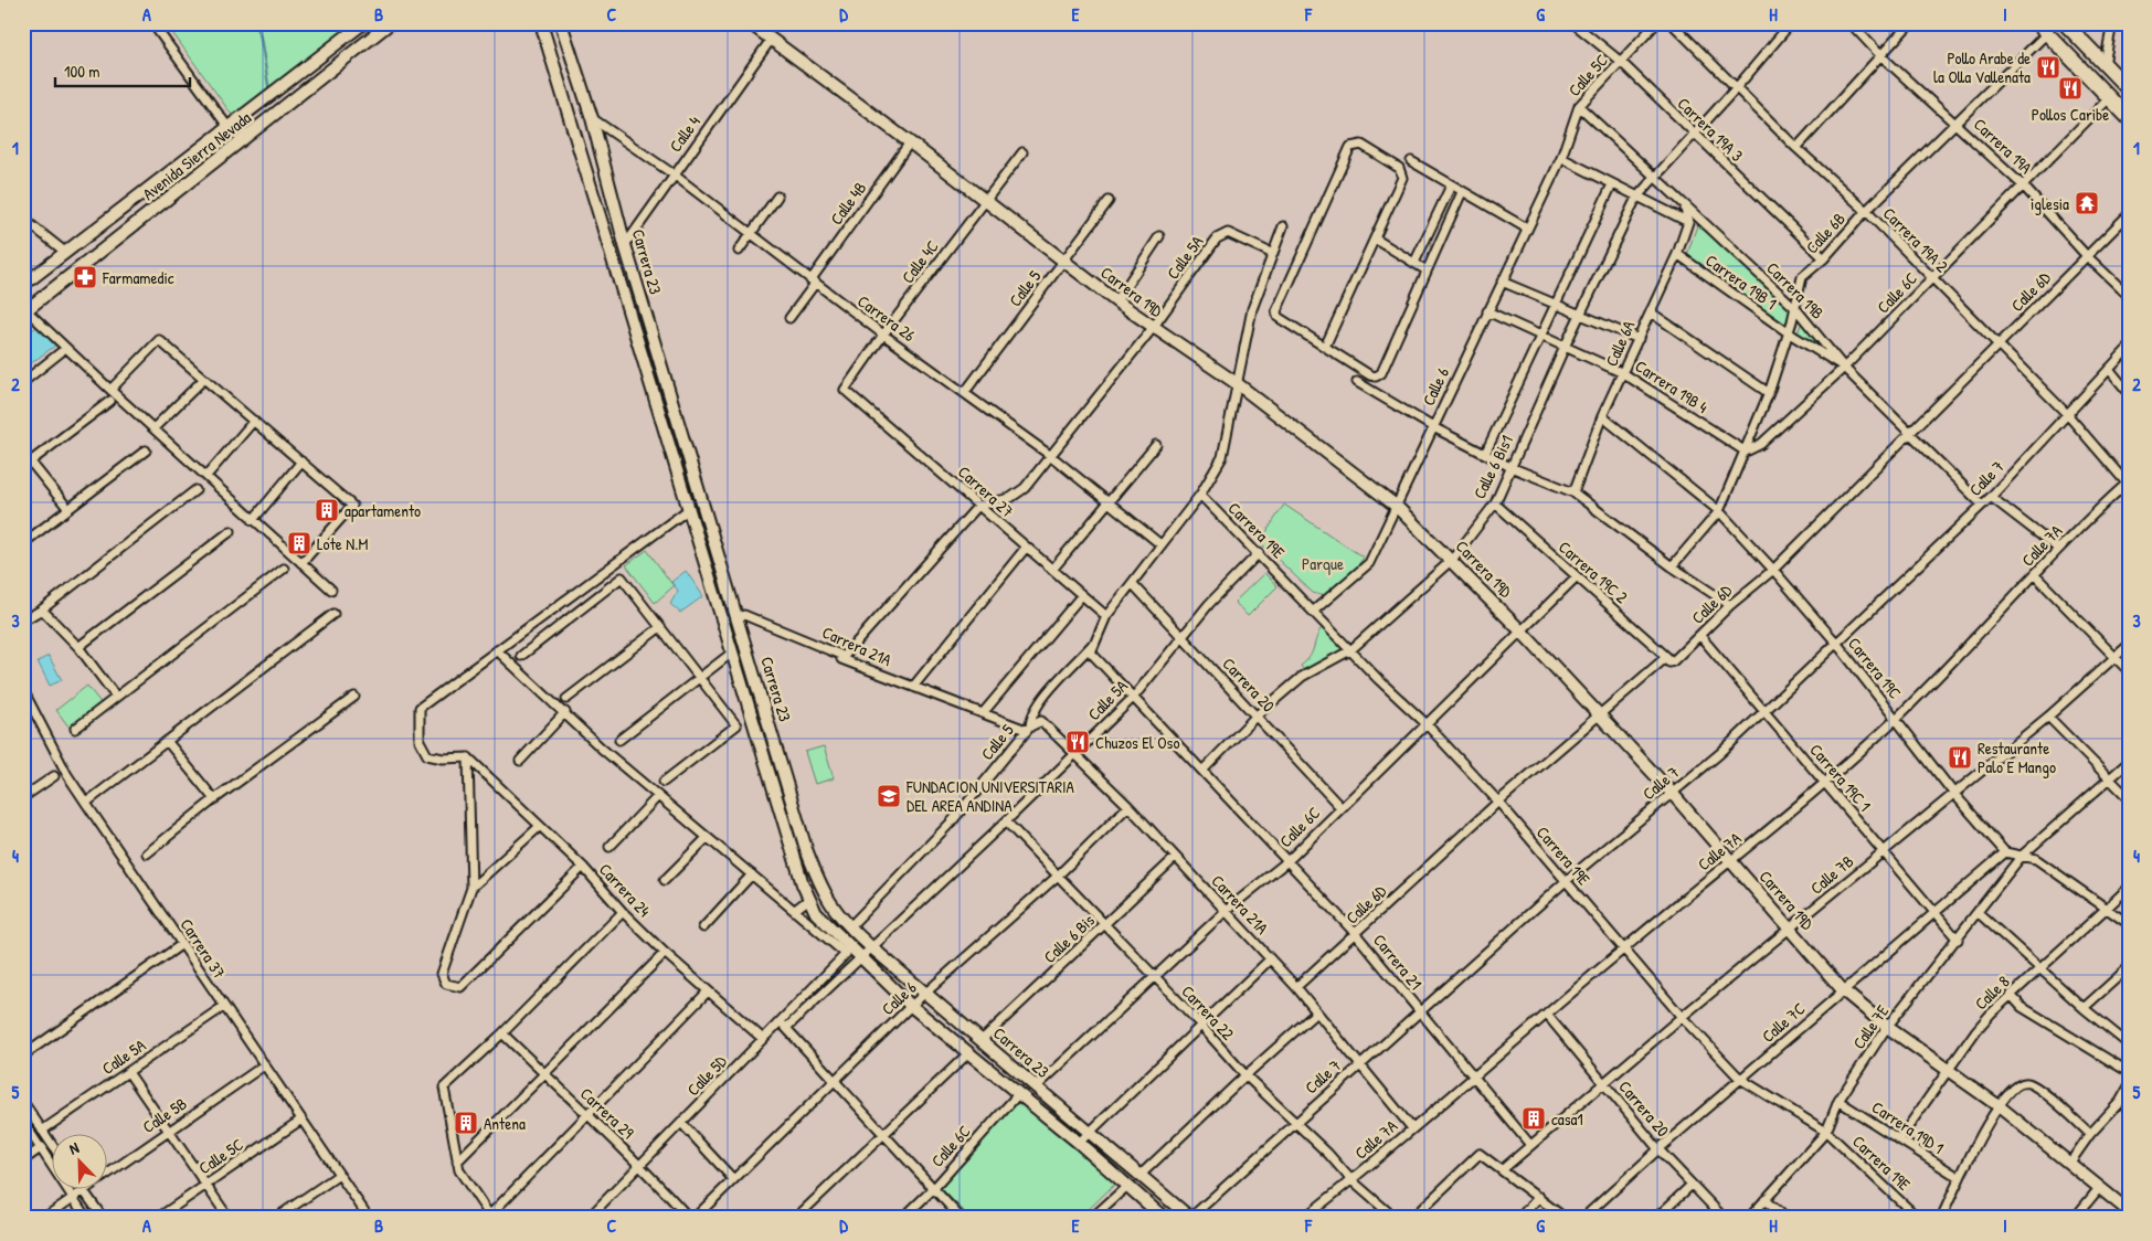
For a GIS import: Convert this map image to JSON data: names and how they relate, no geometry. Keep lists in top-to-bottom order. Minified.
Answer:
{"streets":{"main road":["Avenida Sierra Nevada","Carrera 23","Carrera 19D"],"street":["Calle 5C","Carrera 19A 3","Calle 4","Carrera 19A","Calle 4B","Calle 6B","Carrera 19A 2","Calle 5A","Calle 4C","Carrera 19B 1","Calle 5","Carrera 19B","Calle 6D","Calle 6C","Carrera 26","Calle 6A","Calle 6","Carrera 19B 4","Calle 6 Bis1","Calle 7","Carrera 27","Carrera 19E","Calle 7A","Carrera 19C 2","Carrera 21A","Carrera 19C","Carrera 20","Carrera 19C 1","Calle 7B","Carrera 24","Calle 6 Bis","Carrera 37","Carrera 21","Calle 8","Carrera 22","Calle 7C","Calle 7E","Calle 5D","Carrera 29","Calle 5B","Carrera 19D 1"]},"crossings":[["Calle 5C","Carrera 19A 3"],["Calle 5C","Carrera 19B"],["Calle 5C","Calle 6"],["Calle 5C","Carrera 37"],["Carrera 19A 3","Calle 6B"],["Calle 4","Carrera 23"],["Calle 4","Carrera 19D"],["Calle 4","Carrera 26"],["Carrera 19A","Calle 6B"],["Carrera 19A","Calle 6D"],["Carrera 19A","Calle 6C"],["Calle 4B","Carrera 19D"],["Calle 4B","Carrera 26"],["Calle 6B","Carrera 19A 2"],["Calle 6B","Carrera 19B 1"],["Calle 6B","Carrera 19B"],["Calle 6B","Calle 6C"],["Calle 6B","Carrera 19B 4"],["Calle 6B","Carrera 19C"],["Carrera 19A 2","Calle 6D"],["Carrera 19A 2","Calle 6C"],["Carrera 19A 2","Calle 7"],["Carrera 19A 2","Calle 7A"],["Calle 5A","Carrera 23"],["Calle 5A","Calle 5"],["Calle 5A","Carrera 19D"],["Calle 5A","Carrera 26"],["Calle 5A","Carrera 27"],["Calle 5A","Carrera 19E"],["Calle 5A","Carrera 21A"],["Calle 5A","Carrera 20"],["Calle 5A","Carrera 37"],["Calle 5A","Carrera 21"],["Calle 5A","Carrera 22"],["Calle 5A","Calle 5D"],["Carrera 23","Calle 5"],["Carrera 23","Calle 6C"],["Carrera 23","Carrera 26"],["Carrera 23","Calle 6"],["Carrera 23","Calle 7"],["Carrera 23","Carrera 21A"],["Carrera 23","Calle 6 Bis"],["Calle 4C","Carrera 19D"],["Calle 4C","Carrera 26"],["Calle 4C","Carrera 27"],["Carrera 19B 1","Carrera 19B"],["Carrera 19B 1","Calle 6C"],["Carrera 19B 1","Calle 6A"],["Calle 5","Carrera 19D"],["Calle 5","Carrera 26"],["Calle 5","Carrera 27"],["Calle 5","Carrera 19E"],["Calle 5","Carrera 21A"],["Calle 5","Carrera 20"],["Calle 5","Carrera 21"],["Carrera 19B","Calle 6D"],["Carrera 19B","Calle 6C"],["Carrera 19B","Calle 6 Bis1"],["Carrera 19B","Calle 7"],["Carrera 19D","Calle 6D"],["Carrera 19D","Calle 6C"],["Carrera 19D","Calle 6"],["Carrera 19D","Calle 6 Bis1"],["Carrera 19D","Calle 7"],["Carrera 19D","Calle 7A"],["Carrera 19D","Calle 7B"],["Carrera 19D","Calle 8"],["Carrera 19D","Calle 7C"],["Carrera 19D","Calle 7E"],["Calle 6D","Carrera 19E"],["Calle 6D","Carrera 19C 2"],["Calle 6D","Carrera 21A"],["Calle 6D","Carrera 19C"],["Calle 6D","Carrera 19C 1"],["Calle 6D","Carrera 21"],["Calle 6C","Carrera 19B 4"],["Calle 6C","Carrera 19E"],["Calle 6C","Carrera 19C 2"],["Calle 6C","Carrera 21A"],["Calle 6C","Carrera 20"],["Calle 6C","Carrera 21"],["Calle 6C","Carrera 22"],["Calle 6A","Carrera 19B 4"],["Calle 6A","Carrera 19C"],["Calle 6","Carrera 19B 4"],["Calle 6","Carrera 19E"],["Calle 6","Carrera 21A"],["Calle 6","Carrera 22"],["Carrera 19B 4","Calle 6 Bis1"],["Calle 6 Bis1","Carrera 19E"],["Calle 6 Bis1","Carrera 19C 2"],["Calle 6 Bis1","Carrera 20"],["Calle 6 Bis1","Carrera 21"],["Calle 7","Carrera 19E"],["Calle 7","Carrera 21A"],["Calle 7","Carrera 19C"],["Calle 7","Carrera 19C 1"],["Calle 7","Carrera 21"],["Calle 7","Carrera 22"],["Carrera 19E","Calle 7A"],["Carrera 19E","Calle 7B"],["Carrera 19E","Calle 7C"],["Carrera 19E","Calle 7E"],["Calle 7A","Carrera 21A"],["Calle 7A","Carrera 19C"],["Calle 7A","Carrera 20"],["Calle 7A","Carrera 19C 1"],["Calle 7A","Carrera 21"],["Calle 7A","Carrera 22"],["Carrera 21A","Calle 6 Bis"],["Carrera 19C","Calle 7B"],["Carrera 19C","Calle 7C"],["Carrera 20","Calle 7B"],["Carrera 20","Calle 7C"],["Carrera 19C 1","Calle 7B"],["Carrera 19C 1","Calle 7C"],["Carrera 19C 1","Calle 7E"],["Calle 7B","Carrera 21"],["Carrera 24","Calle 5D"],["Calle 6 Bis","Carrera 22"],["Carrera 37","Calle 5B"],["Calle 8","Carrera 19D 1"],["Calle 7E","Carrera 19D 1"],["Calle 5D","Carrera 29"]],"parks":["Parque"],"places":{"restaurant":["Pollo Arabe de la Olla Vallenata","Pollos Caribe","Chuzos El Oso","Restaurante Palo E Mango"],"temple":["iglesia"],"pharmacy":["Farmamedic"],"building":["apartamento","Lote N.M","casa1","Antena"],"school or university":["FUNDACION UNIVERSITARIA DEL AREA ANDINA"]},"scale_bar":"100 m","north":"top left","grid":{"columns":["A","B","C","D","E","F","G","H","I"],"rows":["1","2","3","4","5"]}}
